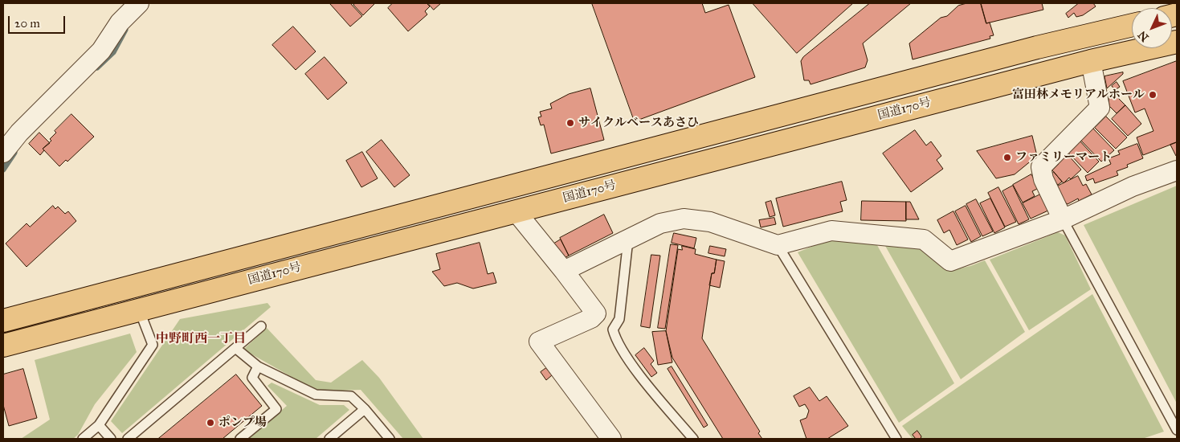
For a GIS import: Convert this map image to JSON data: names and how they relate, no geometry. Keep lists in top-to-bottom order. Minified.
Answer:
{"streets":{"highway":["国道170号"]},"districts":["中野町西一丁目"],"places":["富田林メモリアルホール","サイクルベースあさひ","ファミリーマート","ポンプ場"],"scale_bar":"20 m","north":"bottom left"}
